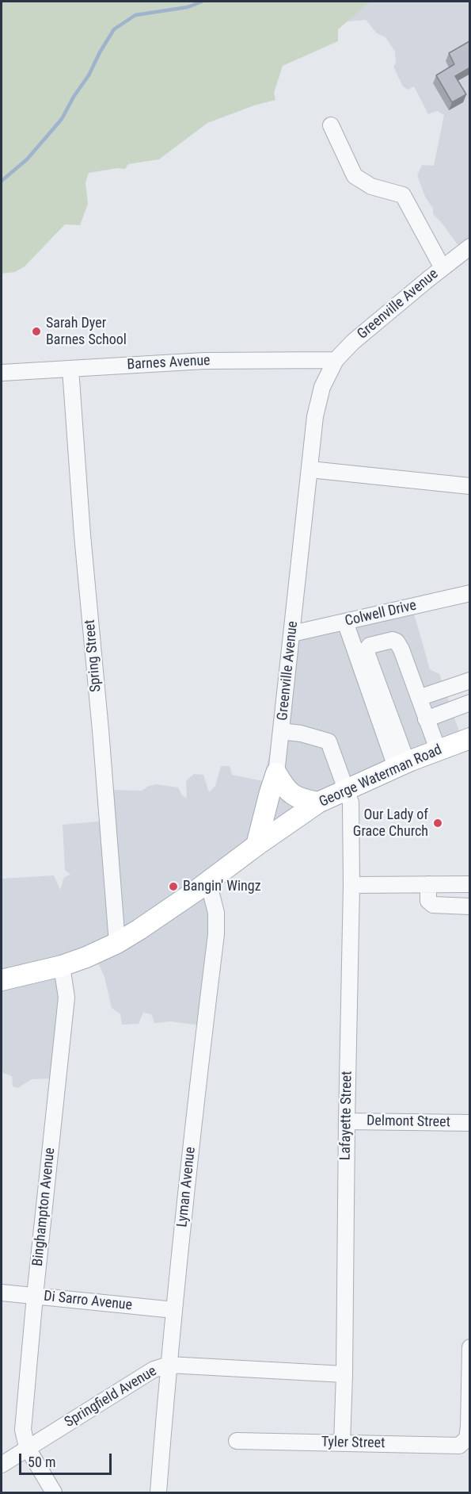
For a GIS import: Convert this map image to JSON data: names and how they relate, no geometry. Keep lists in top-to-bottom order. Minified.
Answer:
{"streets":{"main road":["George Waterman Road"],"street":["Greenville Avenue","Barnes Avenue","Colwell Drive","Spring Street","Lafayette Street","Delmont Street","Lyman Avenue","Binghampton Avenue","Di Sarro Avenue","Springfield Avenue","Tyler Street"]},"crossings":[["Greenville Avenue","Barnes Avenue"],["Greenville Avenue","Colwell Drive"],["Greenville Avenue","Lafayette Street"],["Barnes Avenue","Spring Street"],["George Waterman Road","Lafayette Street"],["Lafayette Street","Delmont Street"],["Lafayette Street","Springfield Avenue"],["Lafayette Street","Tyler Street"],["Lyman Avenue","Di Sarro Avenue"],["Lyman Avenue","Springfield Avenue"],["Binghampton Avenue","Di Sarro Avenue"],["Binghampton Avenue","Springfield Avenue"]],"places":["Sarah Dyer Barnes School","Our Lady of Grace Church","Bangin' Wingz"],"scale_bar":"50 m"}
